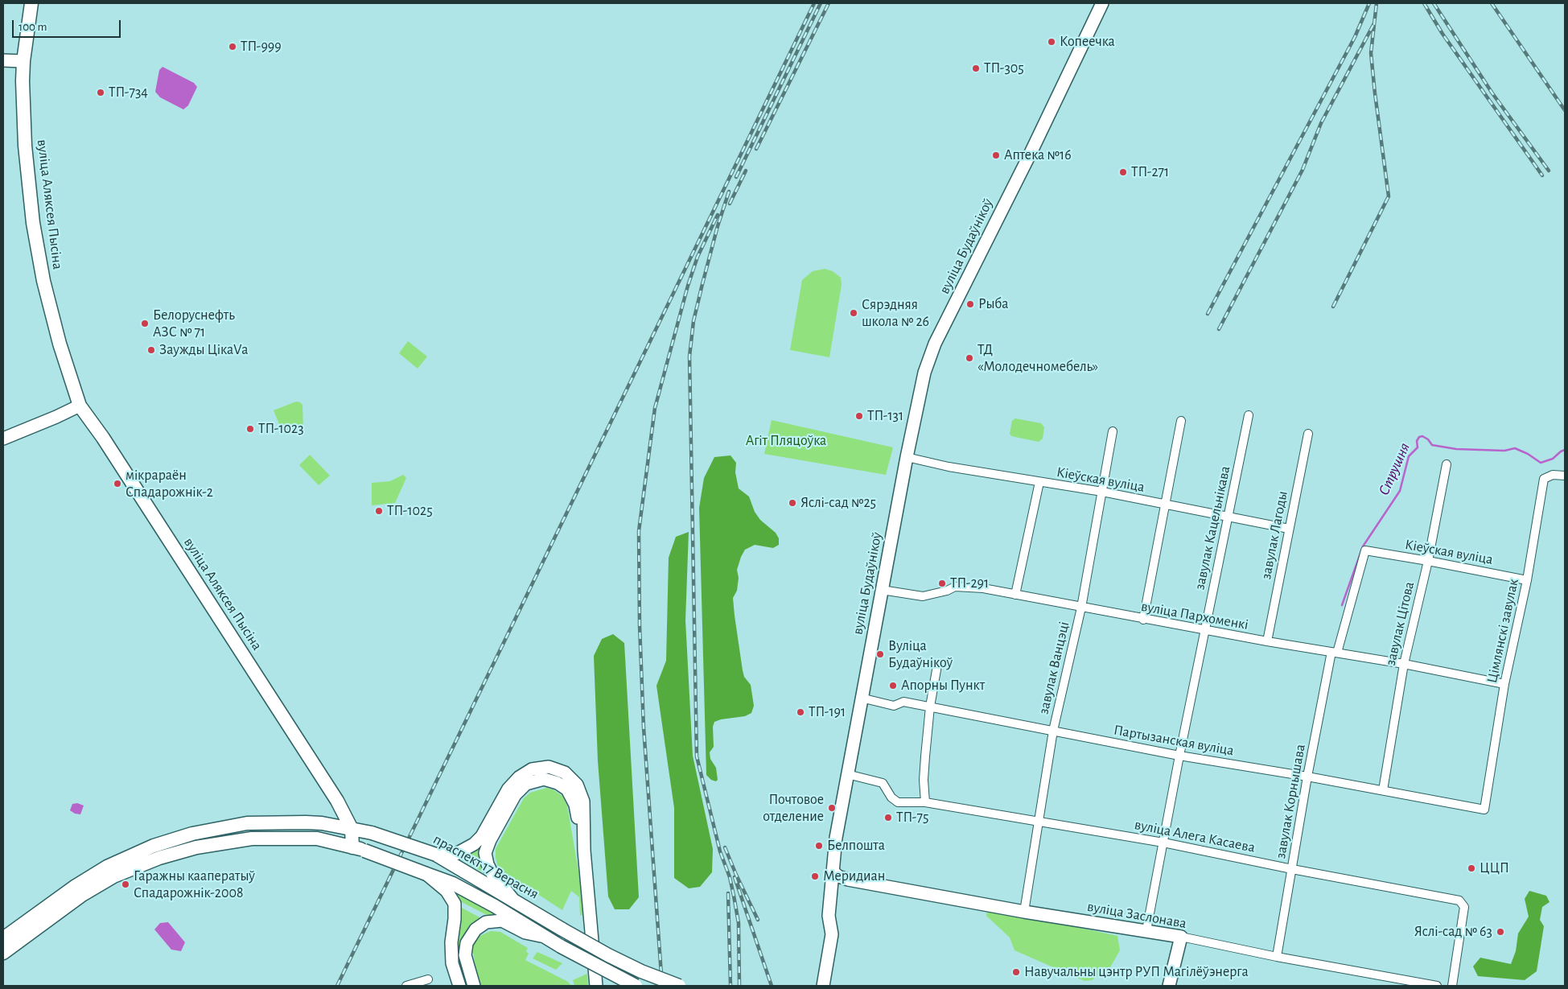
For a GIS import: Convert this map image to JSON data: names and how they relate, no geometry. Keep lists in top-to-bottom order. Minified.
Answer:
{"streets":{"main road":["вуліца Аляксея Пысіна","вуліца Будаўнікоў","праспект 17 Верасня","вуліца Заслонава"],"street":["Кіеўская вуліца","завулак Кацельнікава","завулак Лагоды","вуліца Пархоменкі","завулак Цітова","Цімлянскі завулак","завулак Ванцэці","Партызанская вуліца","завулак Корнышава","вуліца Алега Касаева"]},"crossings":[["вуліца Аляксея Пысіна","праспект 17 Верасня"],["вуліца Будаўнікоў","Кіеўская вуліца"],["вуліца Будаўнікоў","вуліца Пархоменкі"],["вуліца Будаўнікоў","Партызанская вуліца"],["вуліца Будаўнікоў","вуліца Алега Касаева"],["вуліца Будаўнікоў","вуліца Заслонава"],["Кіеўская вуліца","завулак Кацельнікава"],["Кіеўская вуліца","завулак Лагоды"],["Кіеўская вуліца","завулак Цітова"],["Кіеўская вуліца","Цімлянскі завулак"],["Кіеўская вуліца","завулак Ванцэці"],["Кіеўская вуліца","завулак Корнышава"],["завулак Кацельнікава","вуліца Пархоменкі"],["завулак Кацельнікава","Партызанская вуліца"],["завулак Кацельнікава","вуліца Алега Касаева"],["завулак Кацельнікава","вуліца Заслонава"],["завулак Лагоды","вуліца Пархоменкі"],["вуліца Пархоменкі","завулак Цітова"],["вуліца Пархоменкі","Цімлянскі завулак"],["вуліца Пархоменкі","завулак Ванцэці"],["вуліца Пархоменкі","завулак Корнышава"],["завулак Цітова","Партызанская вуліца"],["Цімлянскі завулак","Партызанская вуліца"],["завулак Ванцэці","Партызанская вуліца"],["завулак Ванцэці","вуліца Алега Касаева"],["завулак Ванцэці","вуліца Заслонава"],["Партызанская вуліца","завулак Корнышава"],["завулак Корнышава","вуліца Алега Касаева"],["завулак Корнышава","вуліца Заслонава"]],"water":["Струшня"],"parks":["Агіт Пляцоўка"],"places":["Копеечка","ТП-999","ТП-305","ТП-734","Аптека №16","ТП-271","Рыба","Сярэдняя школа № 26","Белоруснефть АЗС № 71","Заужды ЦікаVа","ТД «Молодечномебель»","ТП-131","ТП-1023","мікрараён Спадарожнік-2","Яслі-сад №25","ТП-1025","ТП-291","Вуліца Будаўнікоў","Апорны Пункт","ТП-191","Почтовое отделение","ТП-75","Белпошта","ЦЦП","Меридиан","Гаражны кааператыў Спадарожнік-2008","Яслі-сад № 63","Навучальны цэнтр РУП Магілёўэнерга"],"scale_bar":"100 m"}
